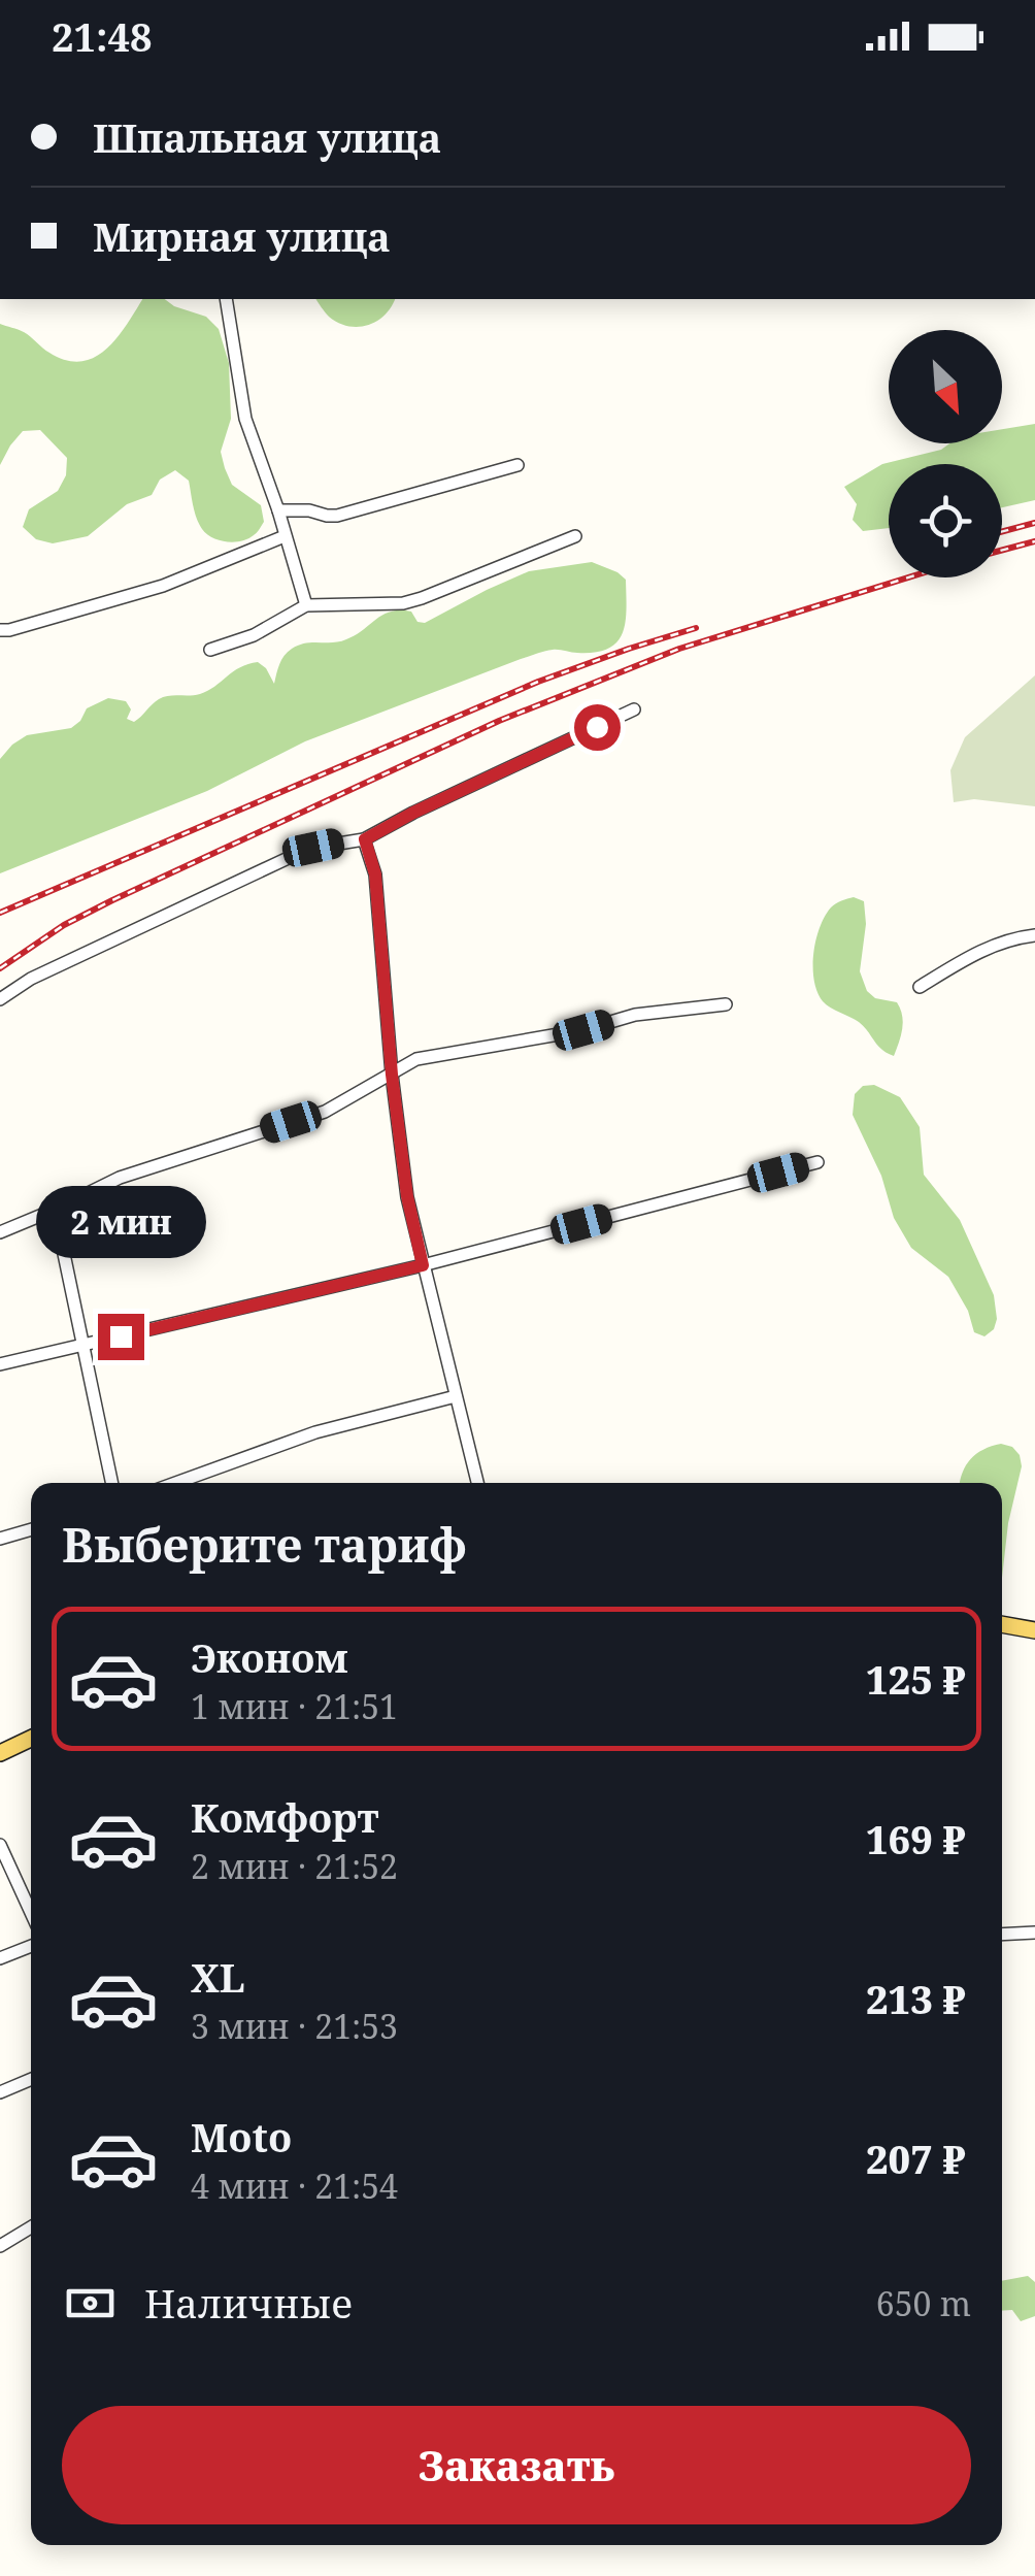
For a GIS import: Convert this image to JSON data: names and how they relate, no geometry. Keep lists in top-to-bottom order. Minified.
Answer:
{"north":"bottom right","page":{"status":"21:48","banner":["Шпальная улица","Мирная улица"],"bubble":"2 мин","heading":"Выберите тариф","list":[{"name":"Эконом","note":"1 мин · 21:51","value":"125 ₽"},{"name":"Комфорт","note":"2 мин · 21:52","value":"169 ₽"},{"name":"XL","note":"3 мин · 21:53","value":"213 ₽"},{"name":"Moto","note":"4 мин · 21:54","value":"207 ₽"}],"pay":["Наличные","650 m"],"buttons":"Заказать"}}
